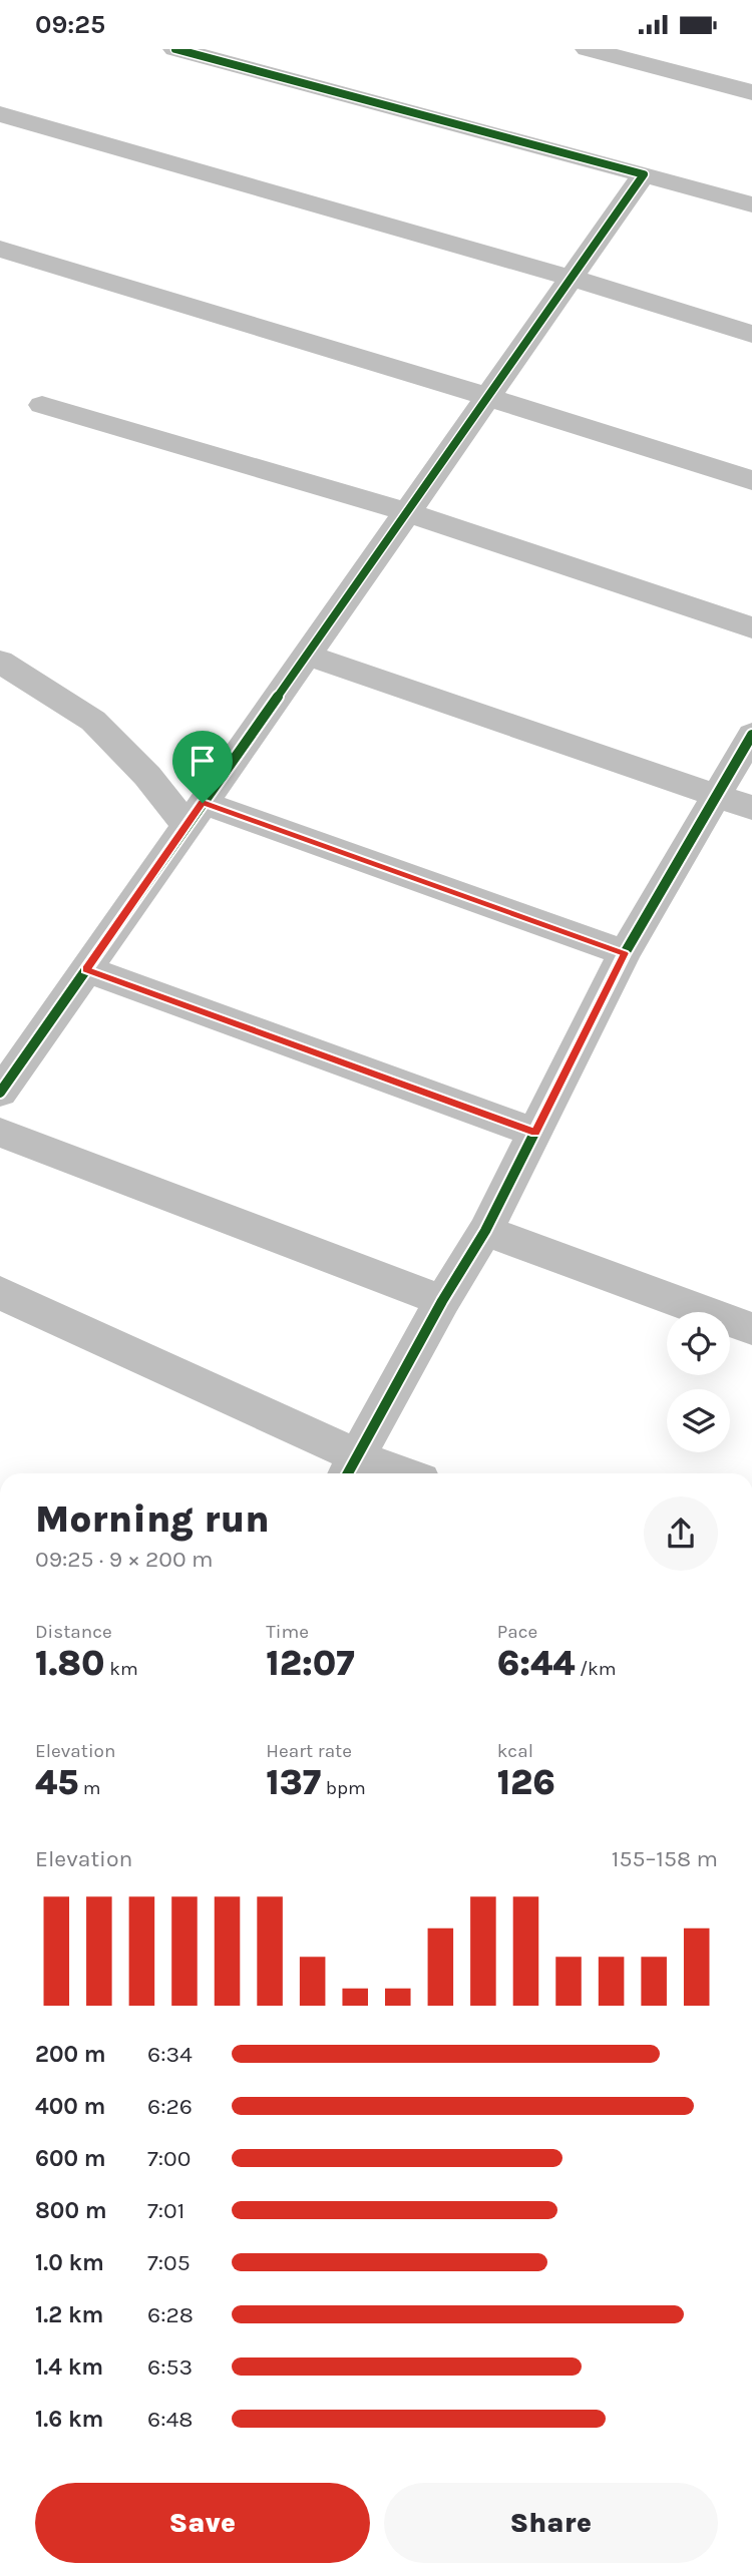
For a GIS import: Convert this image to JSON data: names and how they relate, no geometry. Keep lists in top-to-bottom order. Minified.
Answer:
{"page":{"status":"09:25","heading":["Morning run","09:25 · 9 × 200 m"],"stats":[["Distance","1.80 km"],["Time","12:07"],["Pace","6:44 /km"],["Elevation","45 m"],["Heart rate","137 bpm"],["kcal","126"]],"chart":["Elevation","155–158 m"],"list":[{"name":"200 m","note":"6:34"},{"name":"400 m","note":"6:26"},{"name":"600 m","note":"7:00"},{"name":"800 m","note":"7:01"},{"name":"1.0 km","note":"7:05"},{"name":"1.2 km","note":"6:28"},{"name":"1.4 km","note":"6:53"},{"name":"1.6 km","note":"6:48"}],"buttons":["Save","Share"]}}
